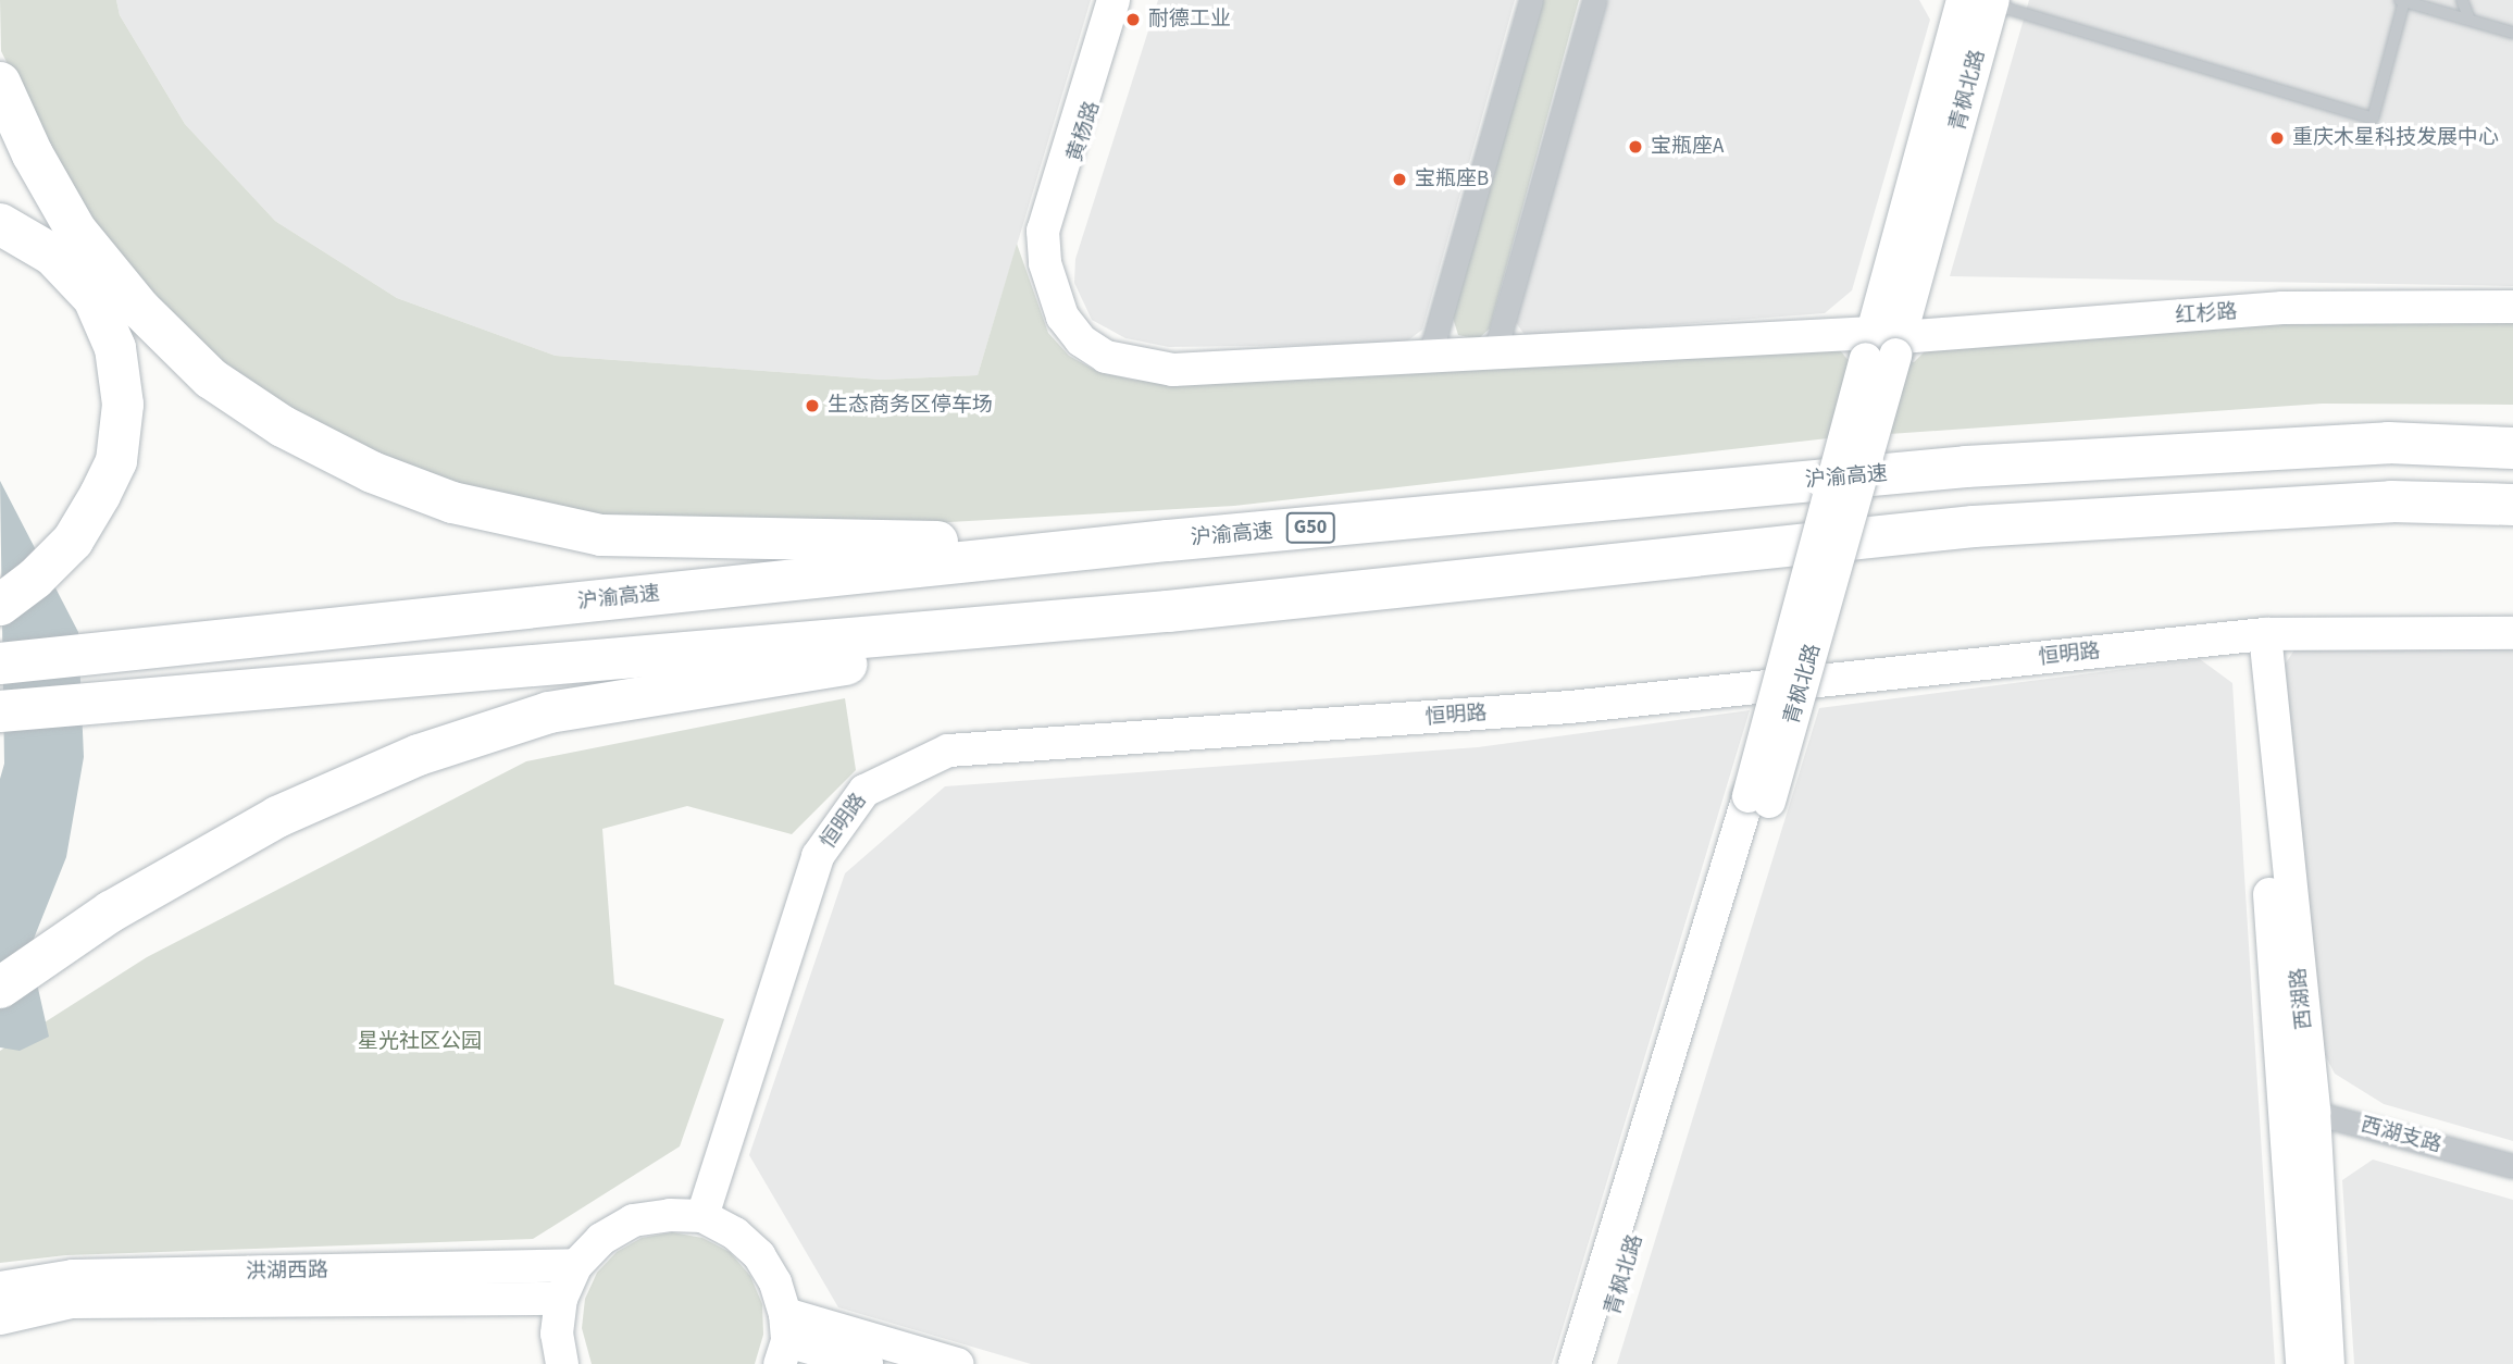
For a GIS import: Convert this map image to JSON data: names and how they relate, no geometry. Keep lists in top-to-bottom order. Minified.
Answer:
{"streets":{"highway":["沪渝高速","G50"],"street":["青枫北路","黄杨路","红杉路","恒明路","西湖路","西湖支路","洪湖西路"]},"crossings":[["青枫北路","红杉路"],["黄杨路","红杉路"],["恒明路","西湖路"],["西湖路","西湖支路"]],"parks":["星光社区公园"],"places":["耐德工业","重庆木星科技发展中心","宝瓶座A","宝瓶座B","生态商务区停车场"]}
